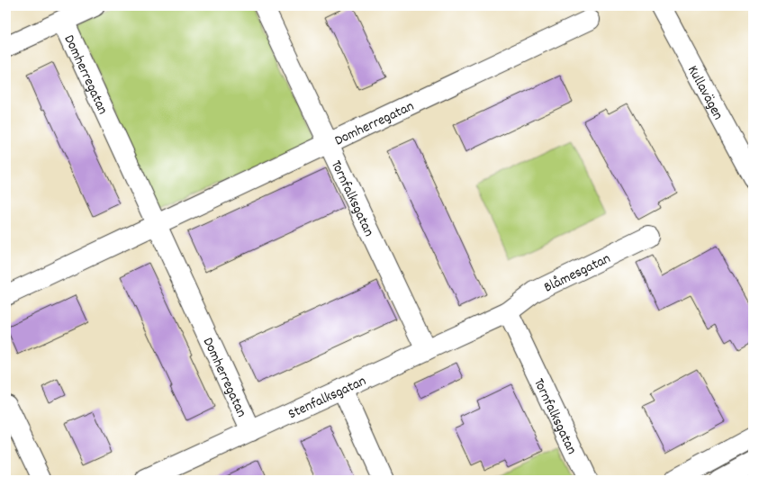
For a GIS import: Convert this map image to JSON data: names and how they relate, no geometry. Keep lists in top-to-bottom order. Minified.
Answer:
{"streets":{"street":["Domherregatan","Kullavägen","Tornfalksgatan","Blåmesgatan","Stenfalksgatan"]},"crossings":[["Domherregatan","Tornfalksgatan"],["Domherregatan","Stenfalksgatan"],["Tornfalksgatan","Blåmesgatan"],["Tornfalksgatan","Stenfalksgatan"],["Blåmesgatan","Stenfalksgatan"]]}
